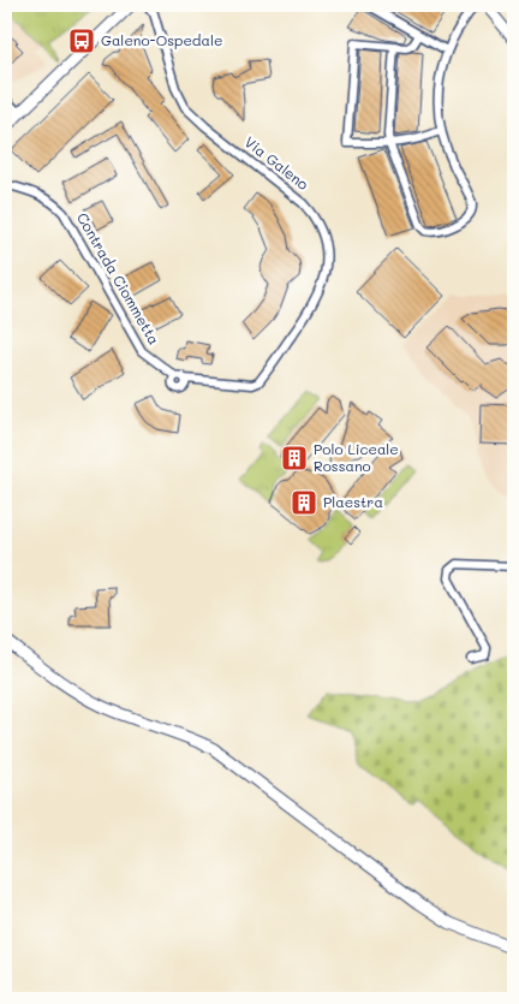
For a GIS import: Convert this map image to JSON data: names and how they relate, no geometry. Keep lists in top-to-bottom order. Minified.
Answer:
{"streets":{"street":["Via Galeno","Contrada Ciommetta"]},"crossings":[["Via Galeno","Contrada Ciommetta"]],"places":{"bus stop":["Galeno-Ospedale"],"building":["Polo Liceale Rossano","Plaestra"]}}
